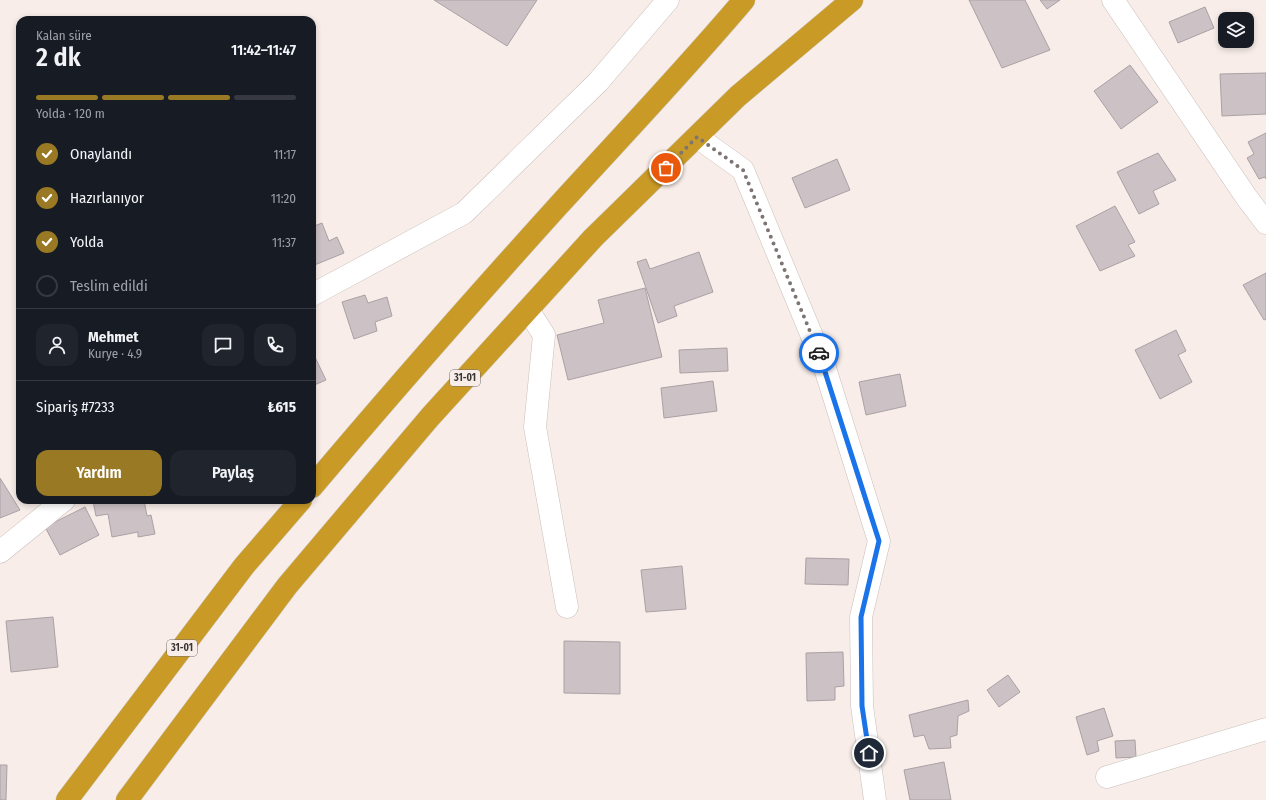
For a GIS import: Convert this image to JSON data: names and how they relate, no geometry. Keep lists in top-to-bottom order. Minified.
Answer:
{"streets":{"highway":["31-01"]},"page":{"heading":["2 dk","Kalan süre","11:42–11:47"],"panel":["Mehmet","Kurye · 4.9","Sipariş #7233","₺615"],"bar":"Yolda · 120 m","list":[["Onaylandı","11:17"],["Hazırlanıyor","11:20"],["Yolda","11:37"],"Teslim edildi"],"buttons":["Yardım","Paylaş"]}}
